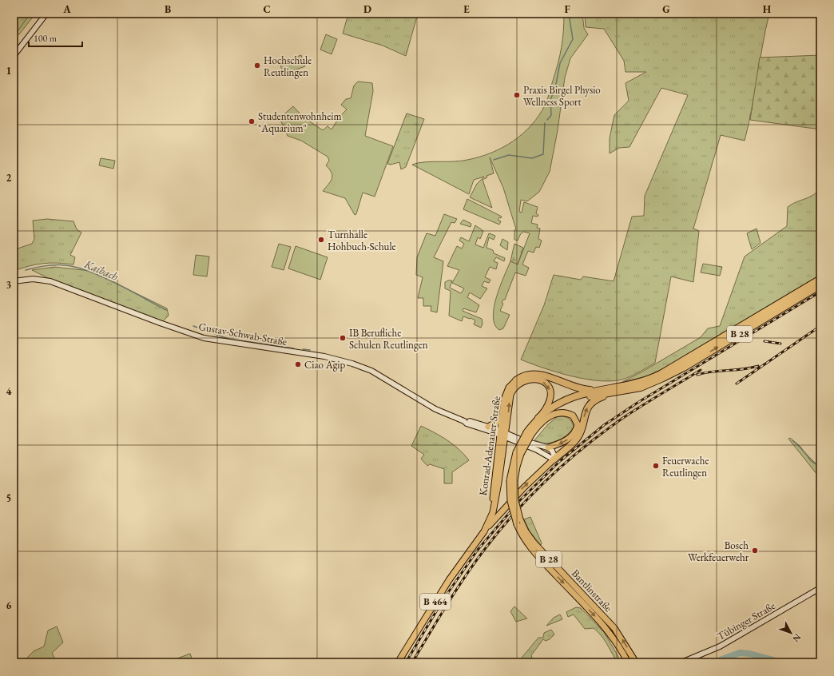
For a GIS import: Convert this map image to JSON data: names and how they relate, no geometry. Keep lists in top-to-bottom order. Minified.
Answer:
{"streets":{"highway":["B 28","B 464"],"main road":["Konrad-Adenauer-Straße","Bantlinstraße"],"street":["Gustav-Schwab-Straße","Tübinger Straße"]},"crossings":[["Gustav-Schwab-Straße","Konrad-Adenauer-Straße"],["B 28","Bantlinstraße"],["B 28","B 464"],["Konrad-Adenauer-Straße","B 464"]],"water":["Kaibach"],"places":["Hochschule Reutlingen","Praxis Birgel Physio Wellness Sport","Studentenwohnheim \"Aquarium\"","Turnhalle Hohbuch-Schule","IB Berufliche Schulen Reutlingen","Ciao Agip","Feuerwache Reutlingen","Bosch Werkfeuerwehr"],"scale_bar":"100 m","north":"bottom right","grid":{"columns":["A","B","C","D","E","F","G","H"],"rows":["1","2","3","4","5","6"]}}
